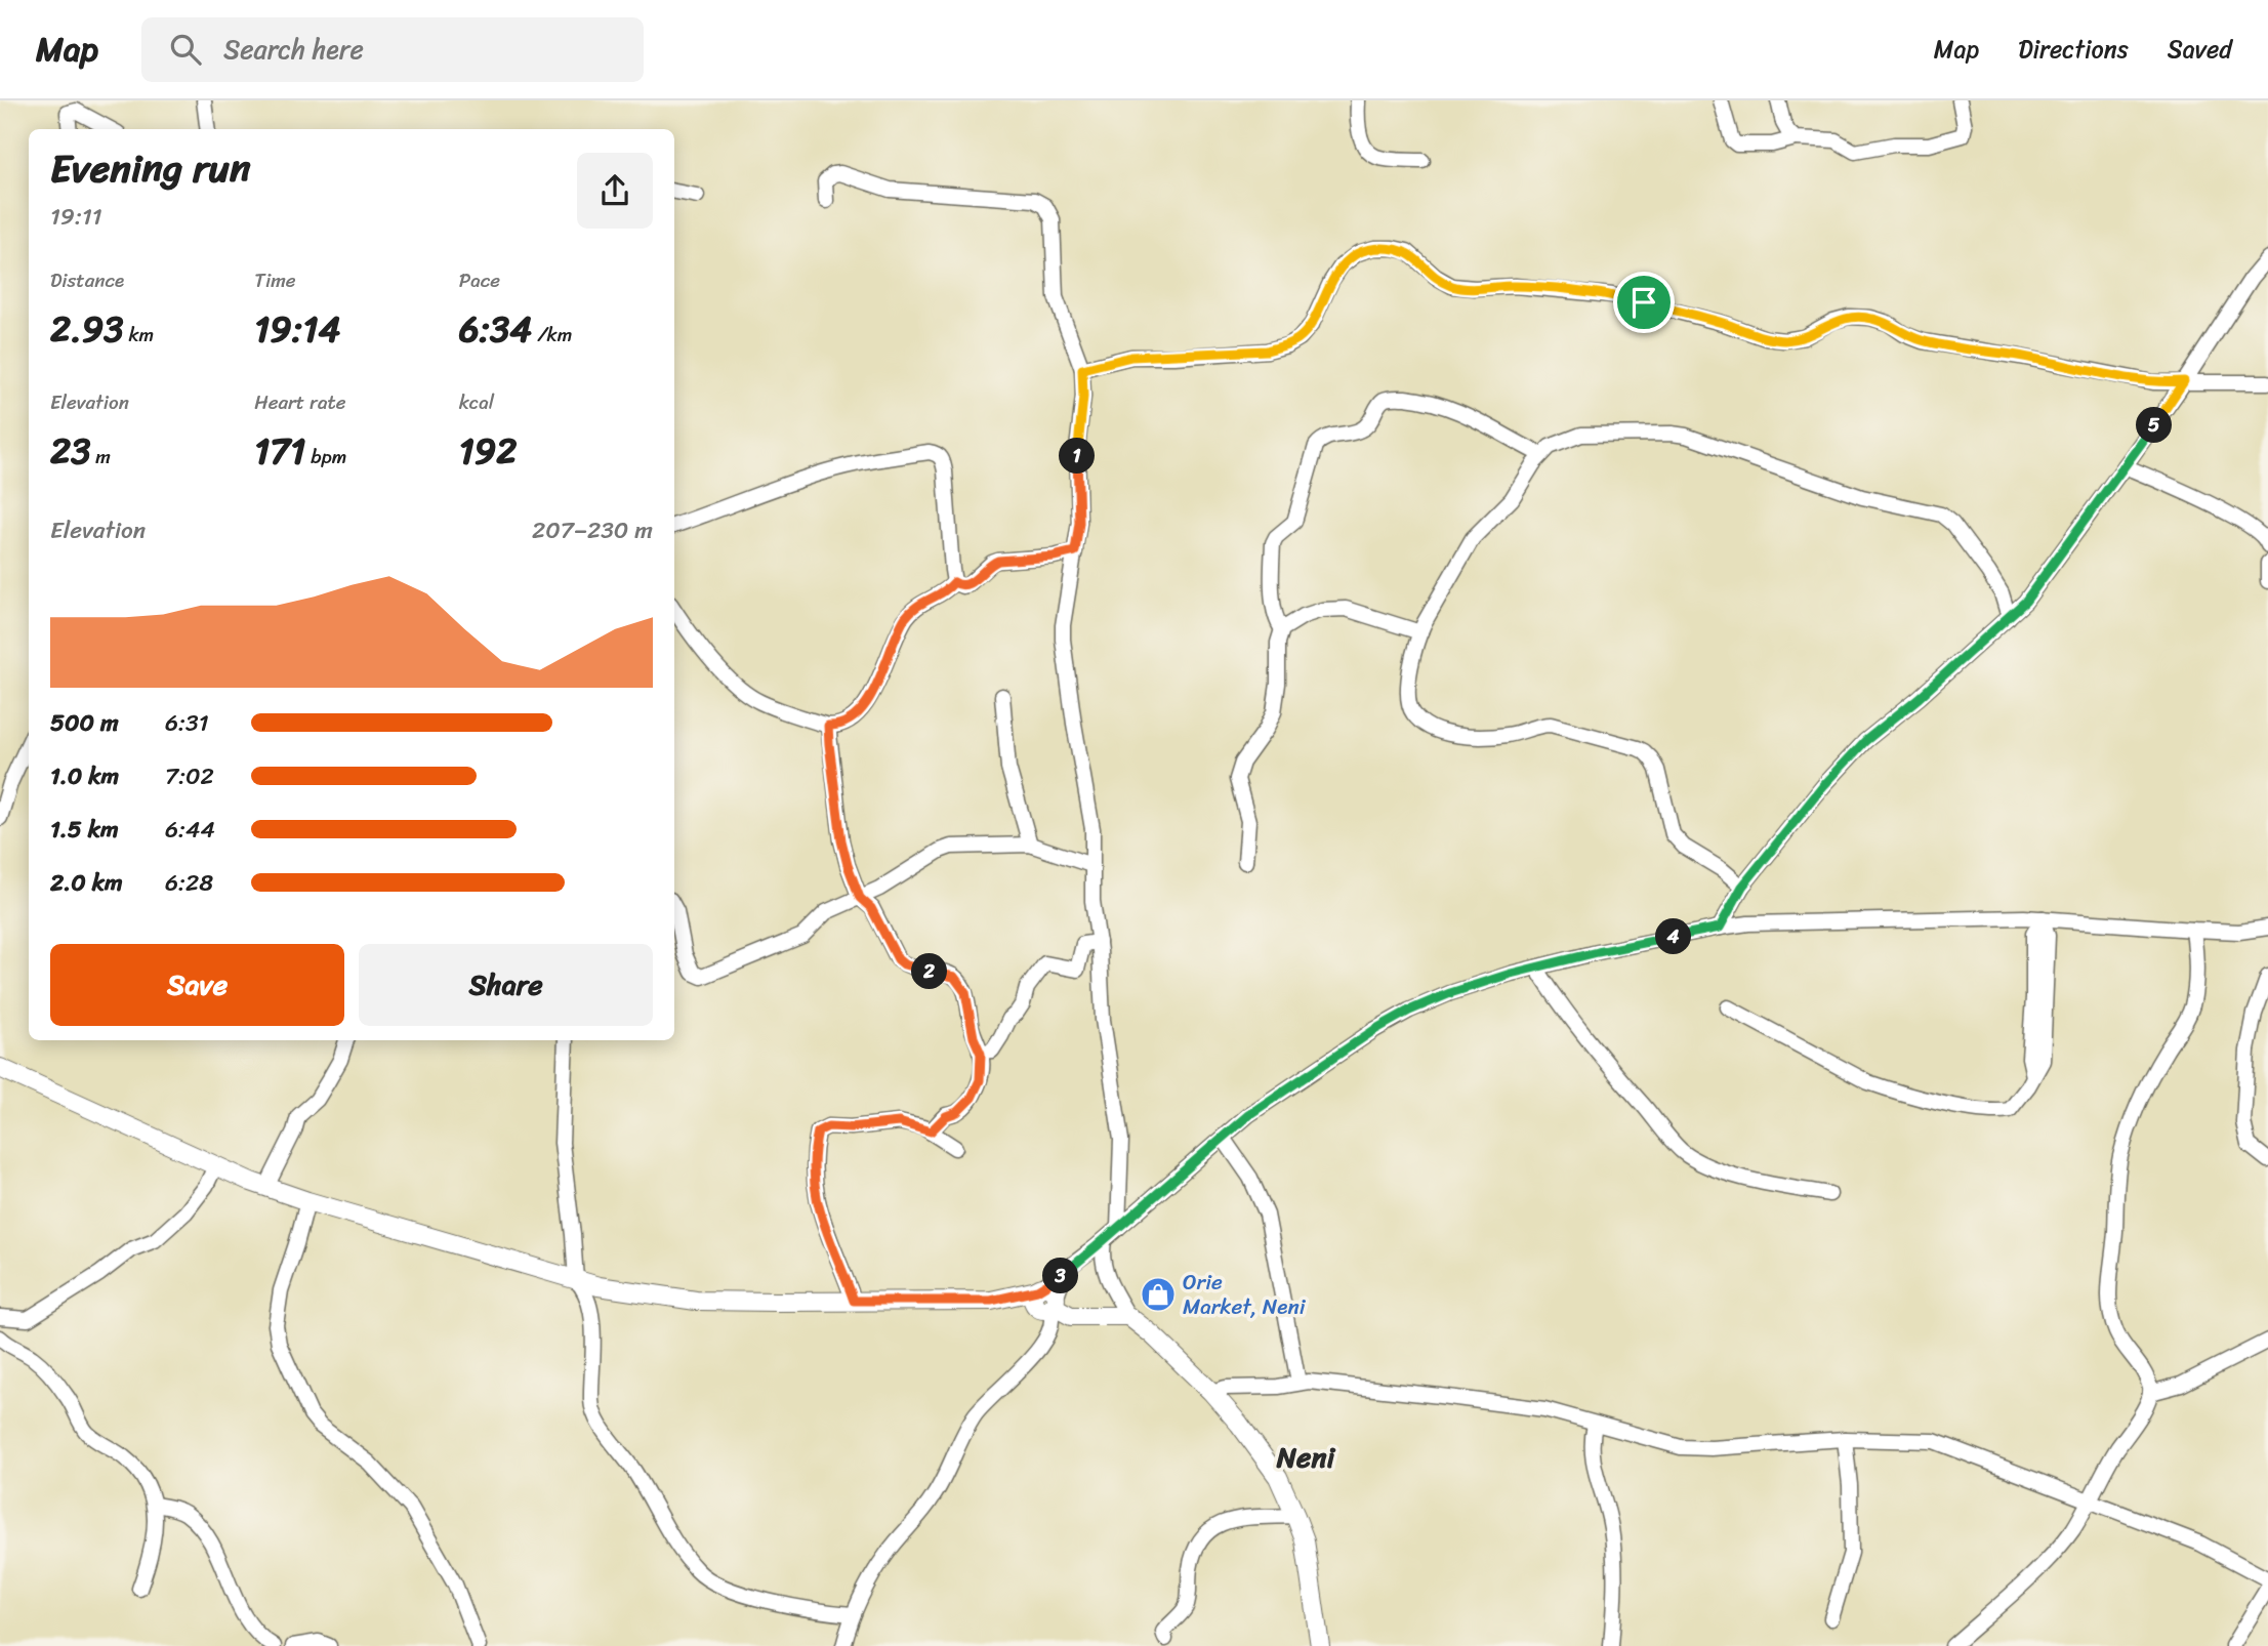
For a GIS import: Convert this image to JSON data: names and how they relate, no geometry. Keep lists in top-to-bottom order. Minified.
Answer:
{"districts":["Neni"],"places":{"shop":["Orie Market, Neni"]},"page":{"header":"Map","search":"Search here","nav":["Map","Directions","Saved"],"heading":["Evening run","19:11"],"stats":[["Distance","2.93 km"],["Time","19:14"],["Pace","6:34 /km"],["Elevation","23 m"],["Heart rate","171 bpm"],["kcal","192"]],"pins":["5","1","4","2","3"],"chart":["Elevation","207–230 m"],"list":[{"name":"500 m","note":"6:31"},{"name":"1.0 km","note":"7:02"},{"name":"1.5 km","note":"6:44"},{"name":"2.0 km","note":"6:28"}],"buttons":["Save","Share"]}}
